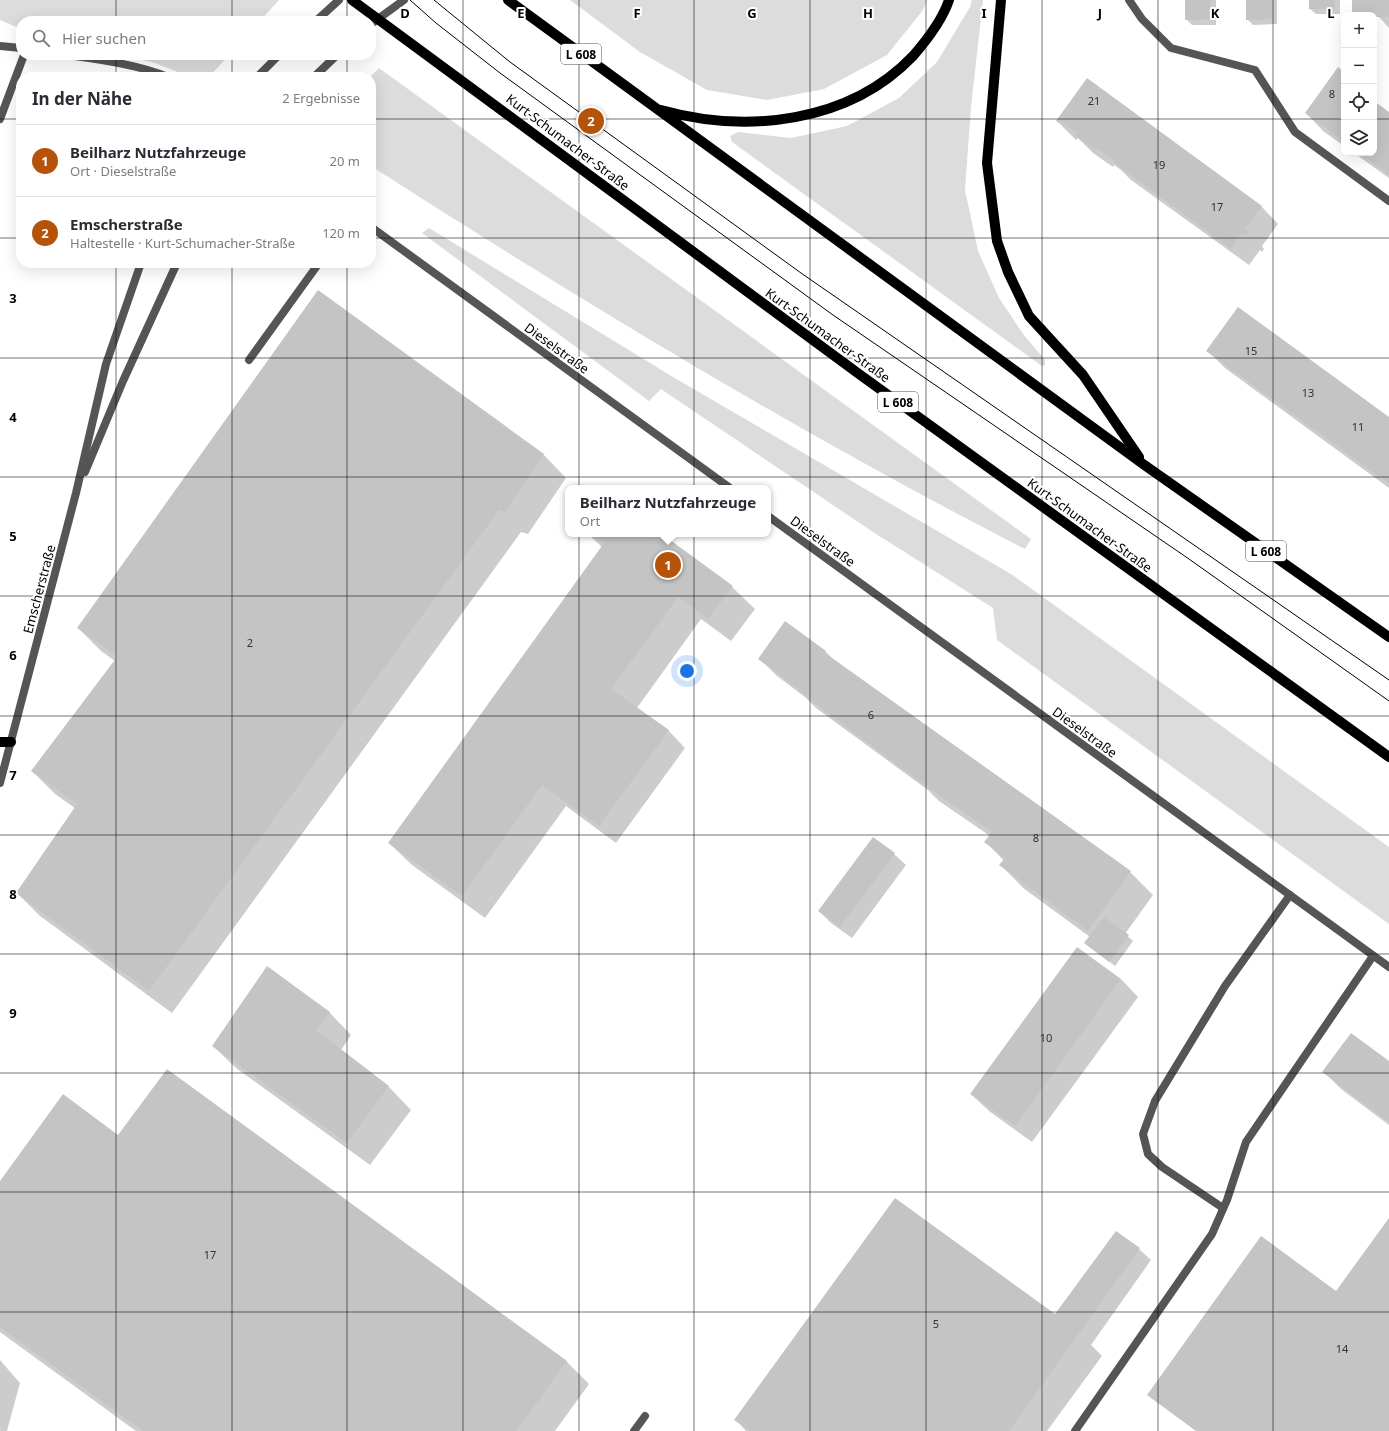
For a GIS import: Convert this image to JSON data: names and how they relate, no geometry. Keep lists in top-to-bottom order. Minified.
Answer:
{"streets":{"main road":["L 608","Kurt-Schumacher-Straße"],"street":["Dieselstraße","Emscherstraße"]},"house_numbers":["8","21","19","17","15","13","11","2","6","8","10","17","5","14"],"page":{"map_buttons":["+","−"],"search":"Hier suchen","heading":["In der Nähe","2 Ergebnisse"],"pins":["2","1"],"list":[{"mark":"1","name":"Beilharz Nutzfahrzeuge","note":"Ort · Dieselstraße","value":"20 m"},{"mark":"2","name":"Emscherstraße","note":"Haltestelle · Kurt-Schumacher-Straße","value":"120 m"}],"popup":["Beilharz Nutzfahrzeuge","Ort"]},"grid":{"columns":["D","E","F","G","H","I","J","K","L"],"rows":["3","4","5","6","7","8","9"]}}
